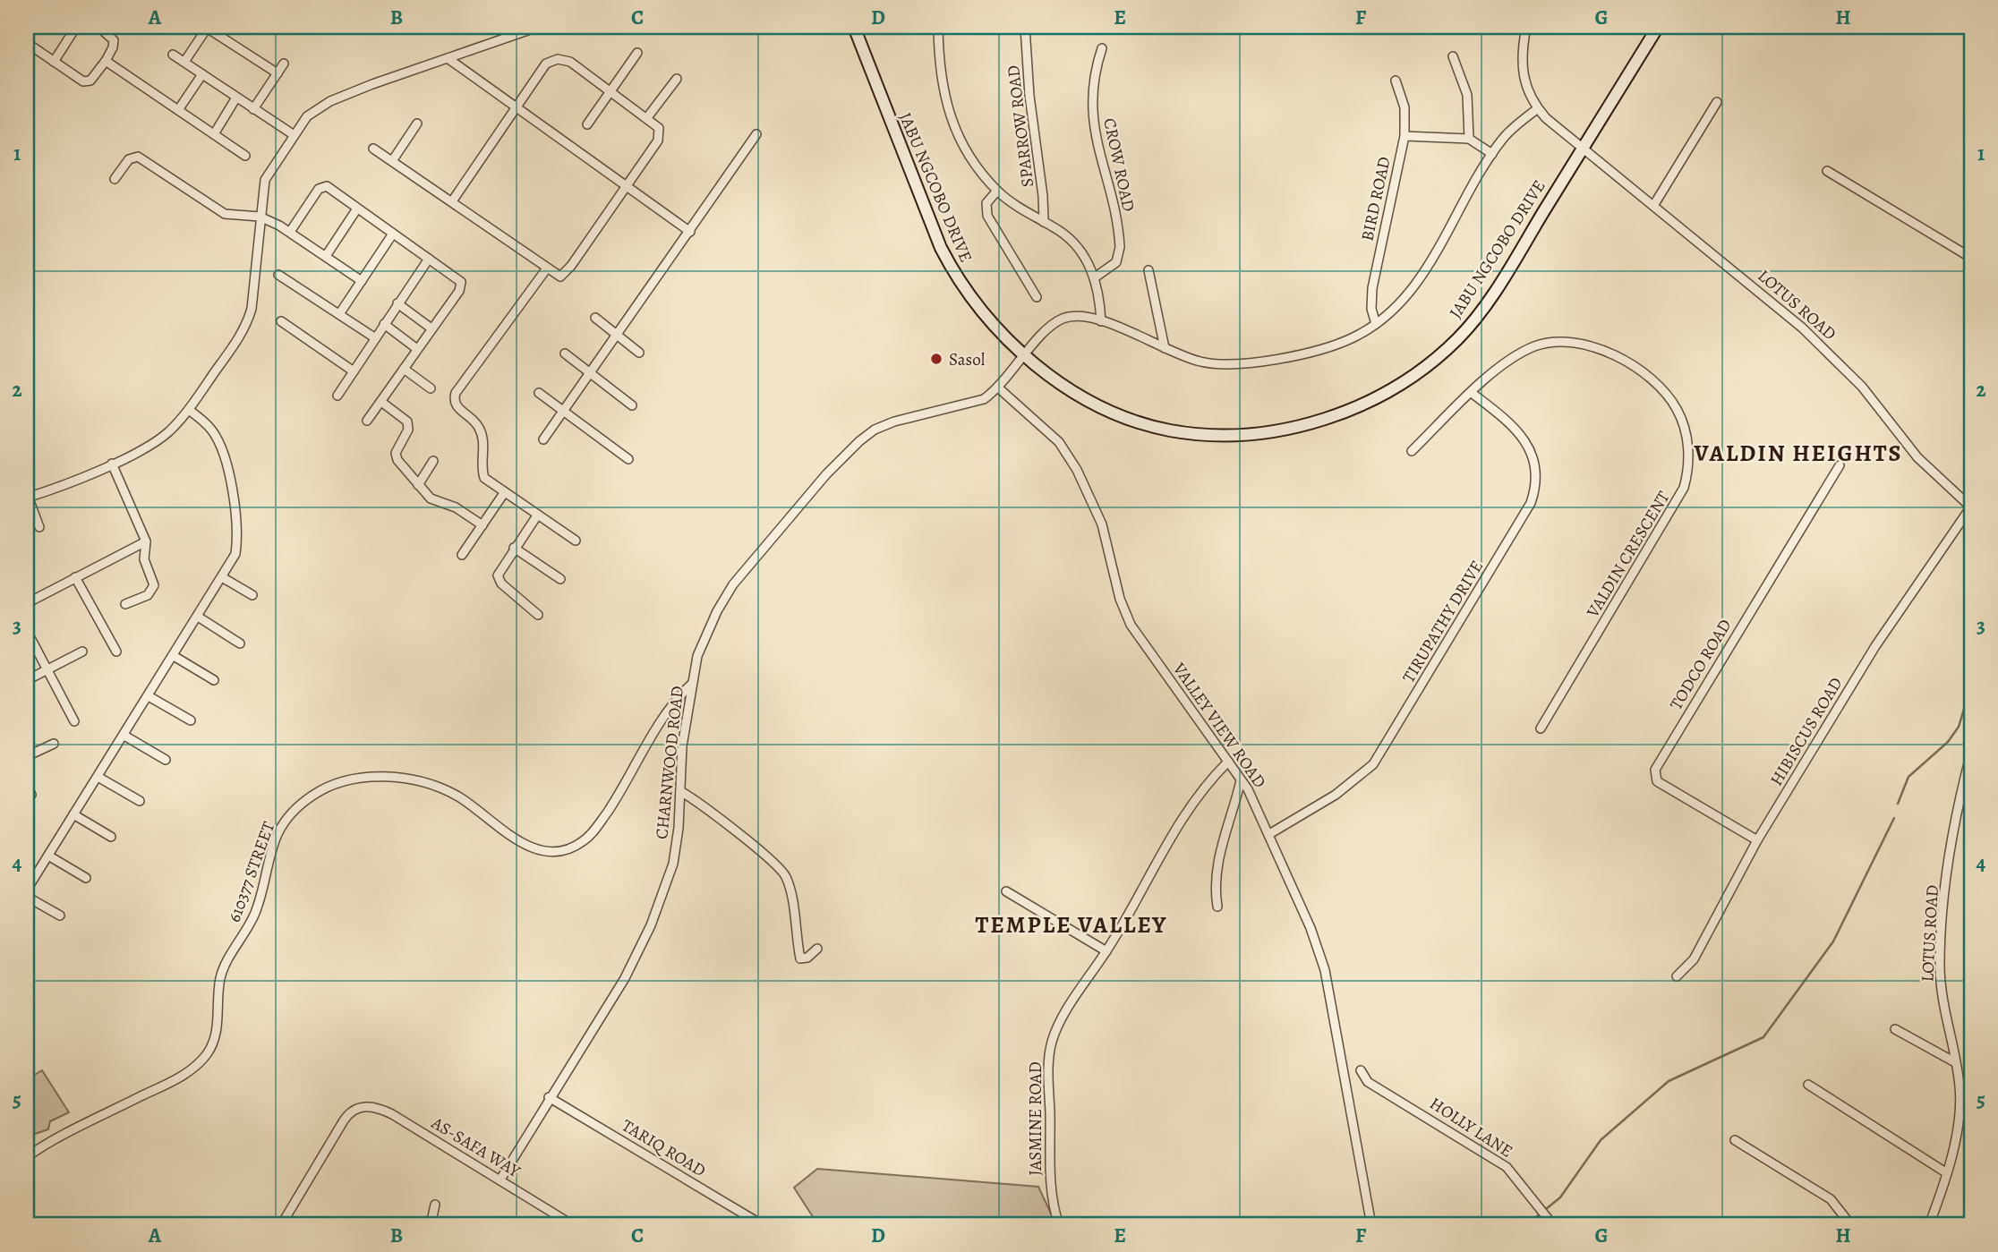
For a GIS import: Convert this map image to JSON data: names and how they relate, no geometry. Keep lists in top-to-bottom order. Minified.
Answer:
{"streets":{"main road":["JABU NGCOBO DRIVE"],"street":["SPARROW ROAD","CROW ROAD","BIRD ROAD","LOTUS ROAD","VALDIN CRESCENT","TIRUPATHY DRIVE","TODCO ROAD","VALLEY VIEW ROAD","HIBISCUS ROAD","CHARNWOOD ROAD","610377 STREET","JASMINE ROAD","HOLLY LANE","AS-SAFA WAY","TARIQ ROAD"]},"crossings":[["JABU NGCOBO DRIVE","LOTUS ROAD"],["JABU NGCOBO DRIVE","CHARNWOOD ROAD"],["BIRD ROAD","CHARNWOOD ROAD"],["LOTUS ROAD","HIBISCUS ROAD"],["LOTUS ROAD","CHARNWOOD ROAD"],["VALDIN CRESCENT","TIRUPATHY DRIVE"],["TIRUPATHY DRIVE","VALLEY VIEW ROAD"],["TODCO ROAD","HIBISCUS ROAD"],["VALLEY VIEW ROAD","CHARNWOOD ROAD"],["VALLEY VIEW ROAD","JASMINE ROAD"],["CHARNWOOD ROAD","610377 STREET"],["CHARNWOOD ROAD","AS-SAFA WAY"],["CHARNWOOD ROAD","TARIQ ROAD"]],"districts":["VALDIN HEIGHTS","TEMPLE VALLEY"],"places":["Sasol"],"grid":{"columns":["A","B","C","D","E","F","G","H"],"rows":["1","2","3","4","5"]}}
